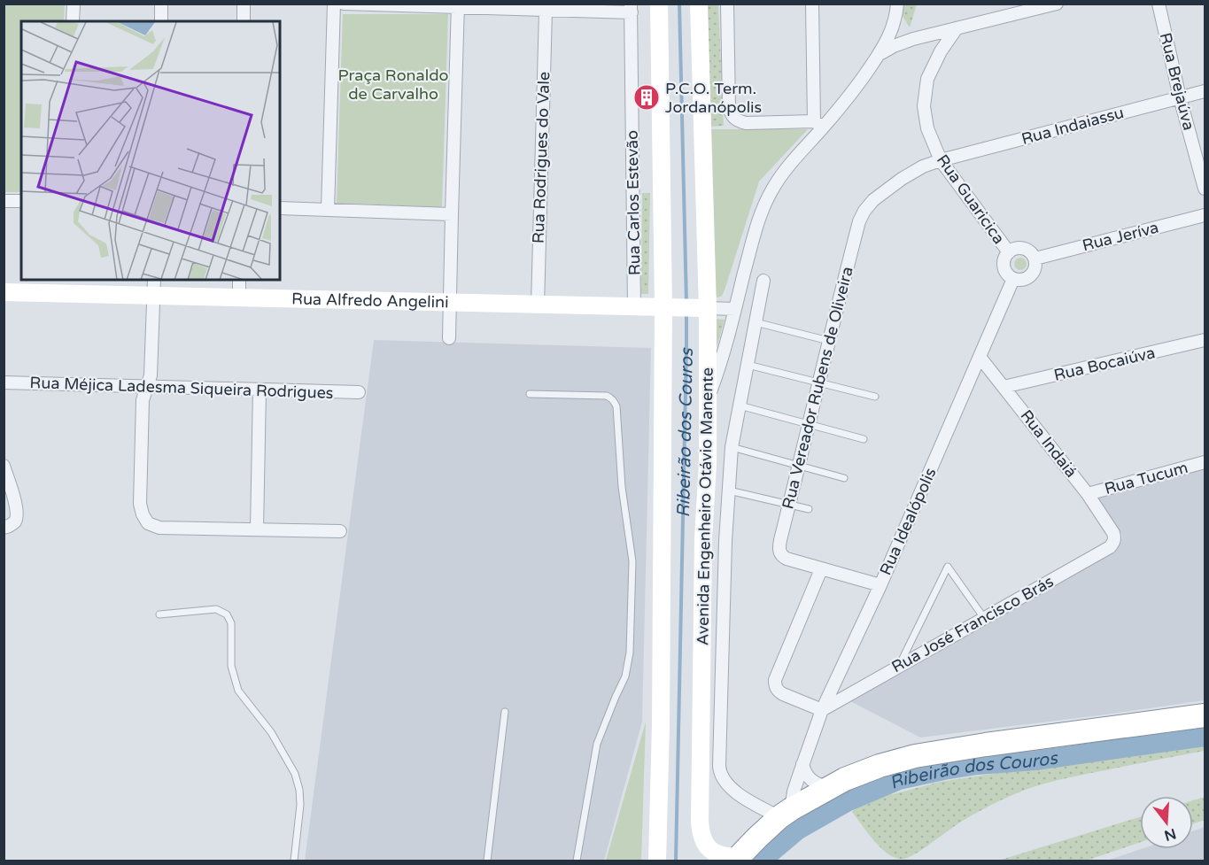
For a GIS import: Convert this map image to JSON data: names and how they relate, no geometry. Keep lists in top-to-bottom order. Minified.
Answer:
{"streets":{"main road":["Rua Alfredo Angelini","Avenida Engenheiro Otávio Manente"],"street":["Rua Brejaúva","Rua Indaiassu","Rua Rodrigues do Vale","Rua Guaricica","Rua Carlos Estevão","Rua Jeríva","Rua Bocaiúva","Rua Méjica Ladesma Siqueira Rodrigues","Rua Vereador Rubens de Oliveira","Rua Indaiá","Rua Tucum","Rua Idealópolis","Rua José Francisco Brás"]},"crossings":[["Rua Brejaúva","Rua Indaiassu"],["Rua Indaiassu","Rua Guaricica"],["Rua Indaiassu","Rua Vereador Rubens de Oliveira"],["Rua Rodrigues do Vale","Rua Alfredo Angelini"],["Rua Guaricica","Rua Jeríva"],["Rua Guaricica","Rua Vereador Rubens de Oliveira"],["Rua Guaricica","Rua Idealópolis"],["Rua Carlos Estevão","Rua Alfredo Angelini"],["Rua Jeríva","Rua Idealópolis"],["Rua Alfredo Angelini","Avenida Engenheiro Otávio Manente"],["Rua Bocaiúva","Rua Indaiá"],["Rua Vereador Rubens de Oliveira","Rua Idealópolis"],["Rua Indaiá","Rua Tucum"],["Rua Indaiá","Rua Idealópolis"],["Rua Indaiá","Rua José Francisco Brás"],["Avenida Engenheiro Otávio Manente","Rua Idealópolis"],["Rua Idealópolis","Rua José Francisco Brás"]],"water":["Ribeirão dos Couros"],"parks":["Praça Ronaldo de Carvalho"],"places":{"building":["P.C.O. Term. Jordanópolis"]},"north":"bottom"}
